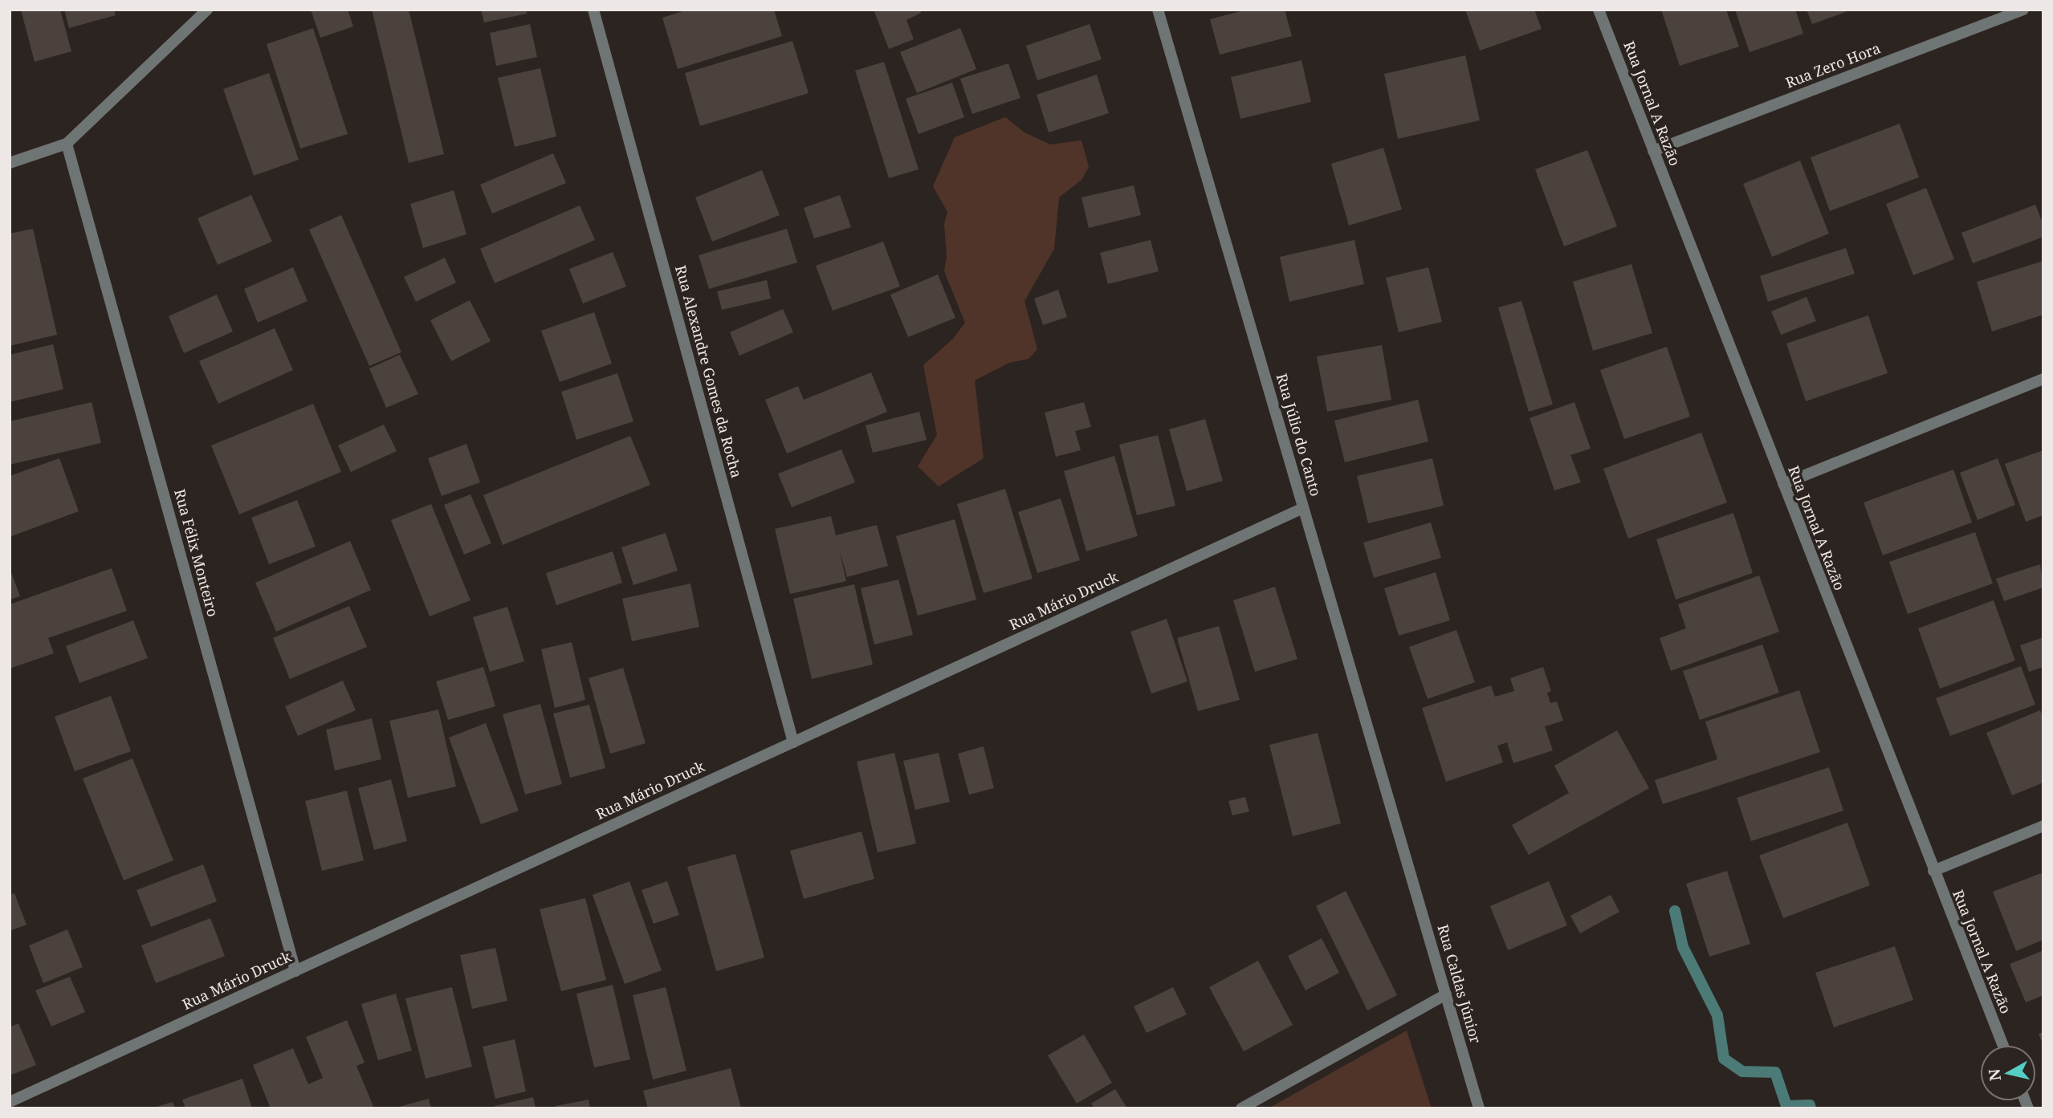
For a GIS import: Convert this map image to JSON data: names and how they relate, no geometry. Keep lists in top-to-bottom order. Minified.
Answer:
{"streets":{"street":["Rua Zero Hora","Rua Jornal A Razão","Rua Alexandre Gomes da Rocha","Rua Júlio do Canto","Rua Félix Monteiro","Rua Mário Druck","Rua Caldas Júnior"]},"crossings":[["Rua Zero Hora","Rua Jornal A Razão"],["Rua Alexandre Gomes da Rocha","Rua Mário Druck"],["Rua Júlio do Canto","Rua Mário Druck"],["Rua Júlio do Canto","Rua Caldas Júnior"],["Rua Félix Monteiro","Rua Mário Druck"]],"north":"left"}
